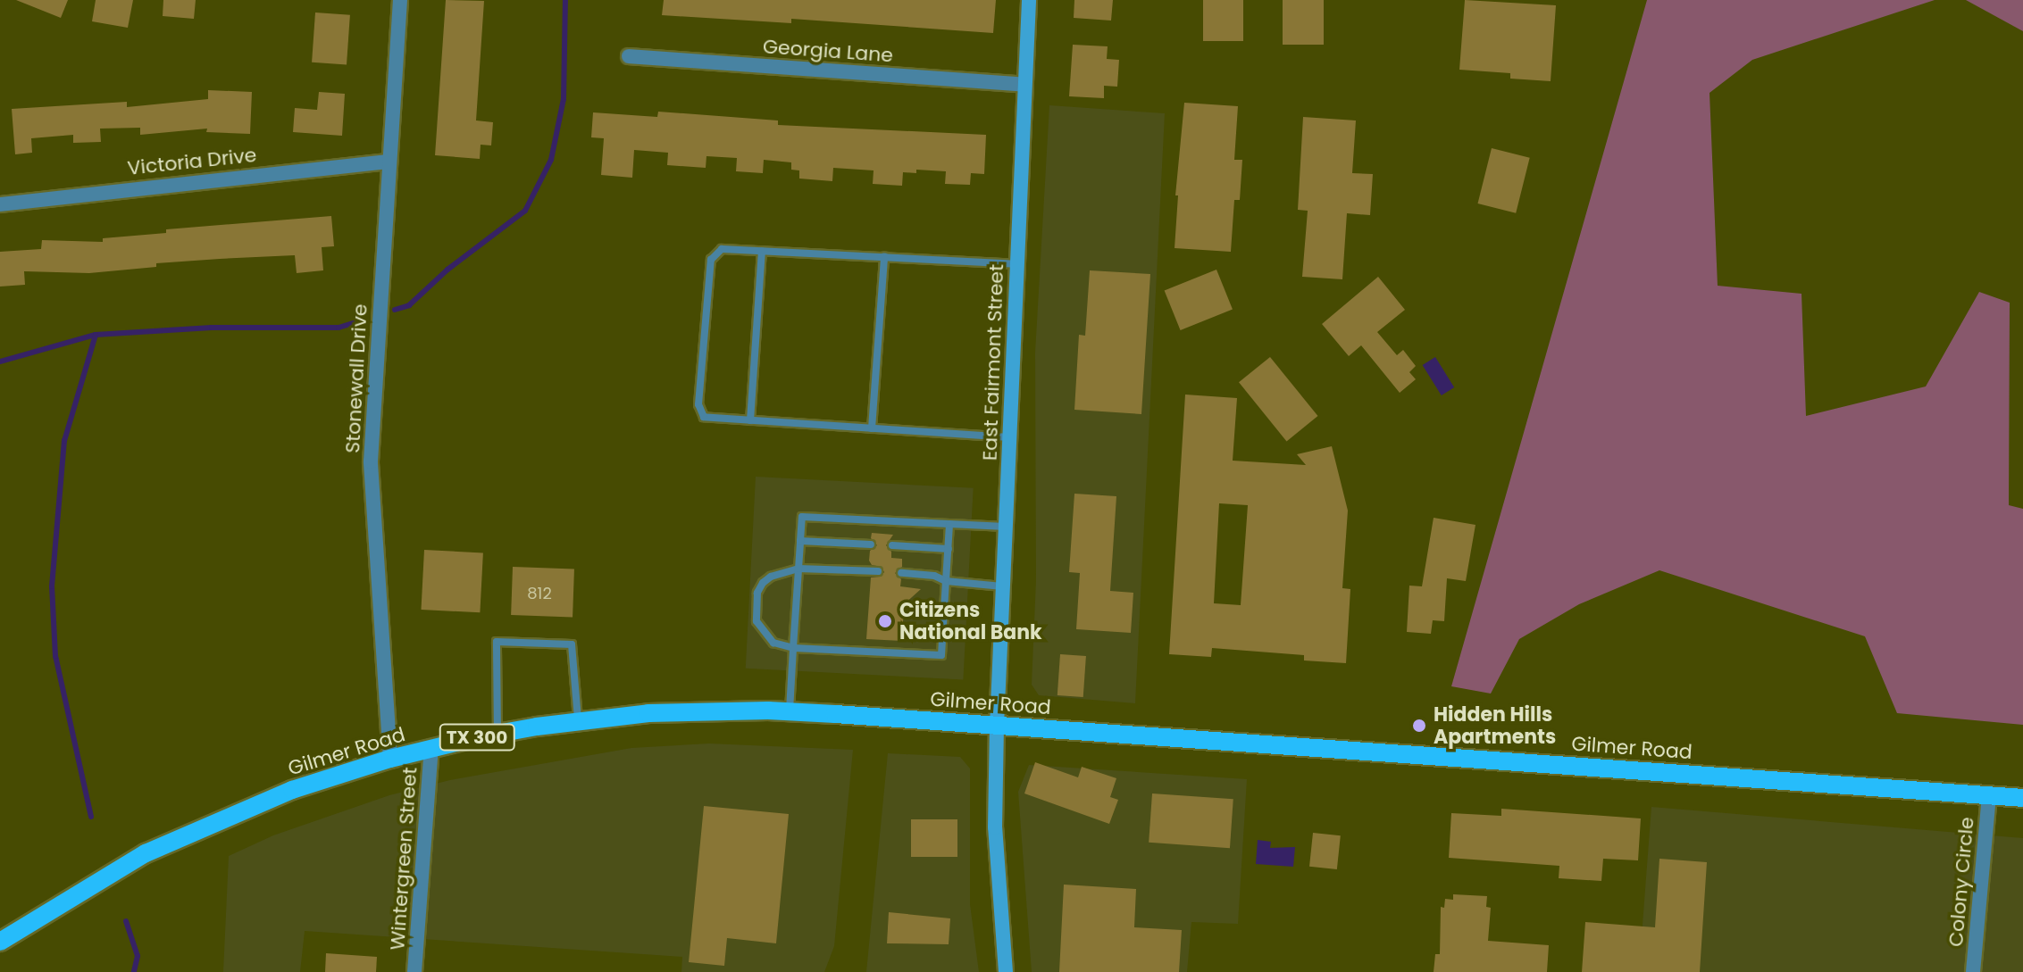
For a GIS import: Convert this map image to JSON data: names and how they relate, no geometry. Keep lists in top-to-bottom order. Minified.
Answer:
{"streets":{"main road":["Gilmer Road","TX 300"],"street":["Georgia Lane","Victoria Drive","East Fairmont Street","Stonewall Drive","Wintergreen Street","Colony Circle"]},"crossings":[["Georgia Lane","East Fairmont Street"],["Victoria Drive","Stonewall Drive"],["East Fairmont Street","Gilmer Road"],["Stonewall Drive","Gilmer Road"],["Gilmer Road","Wintergreen Street"],["Gilmer Road","Colony Circle"]],"places":["Citizens National Bank","Hidden Hills Apartments"],"house_numbers":["812"]}
